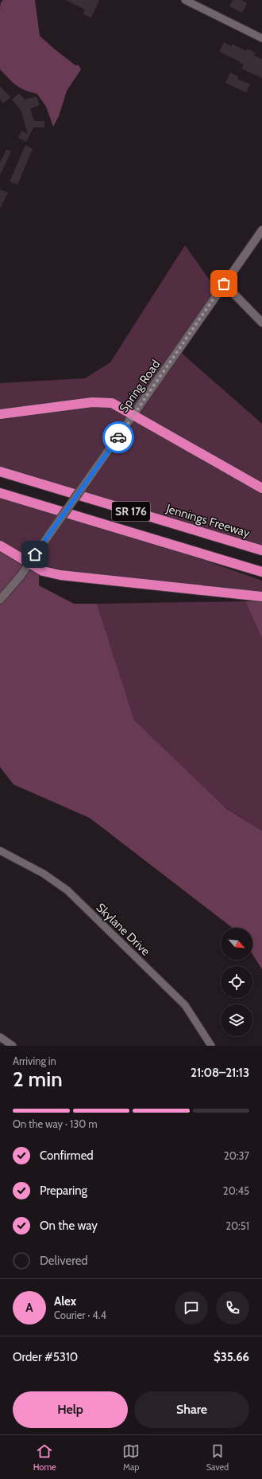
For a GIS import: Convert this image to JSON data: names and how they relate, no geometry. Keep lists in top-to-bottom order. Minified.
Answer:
{"streets":{"highway":["SR 176","Jennings Freeway"],"street":["Spring Road","Skylane Drive"]},"north":"bottom right","page":{"heading":["2 min","Arriving in","21:08–21:13"],"panel":["Alex","Courier · 4.4","Order #5310","$35.66"],"bar":"On the way · 130 m","list":[["Confirmed","20:37"],["Preparing","20:45"],["On the way","20:51"],"Delivered"],"round":"A","buttons":["Help","Share"],"tabs":["Home","Map","Saved"]}}
